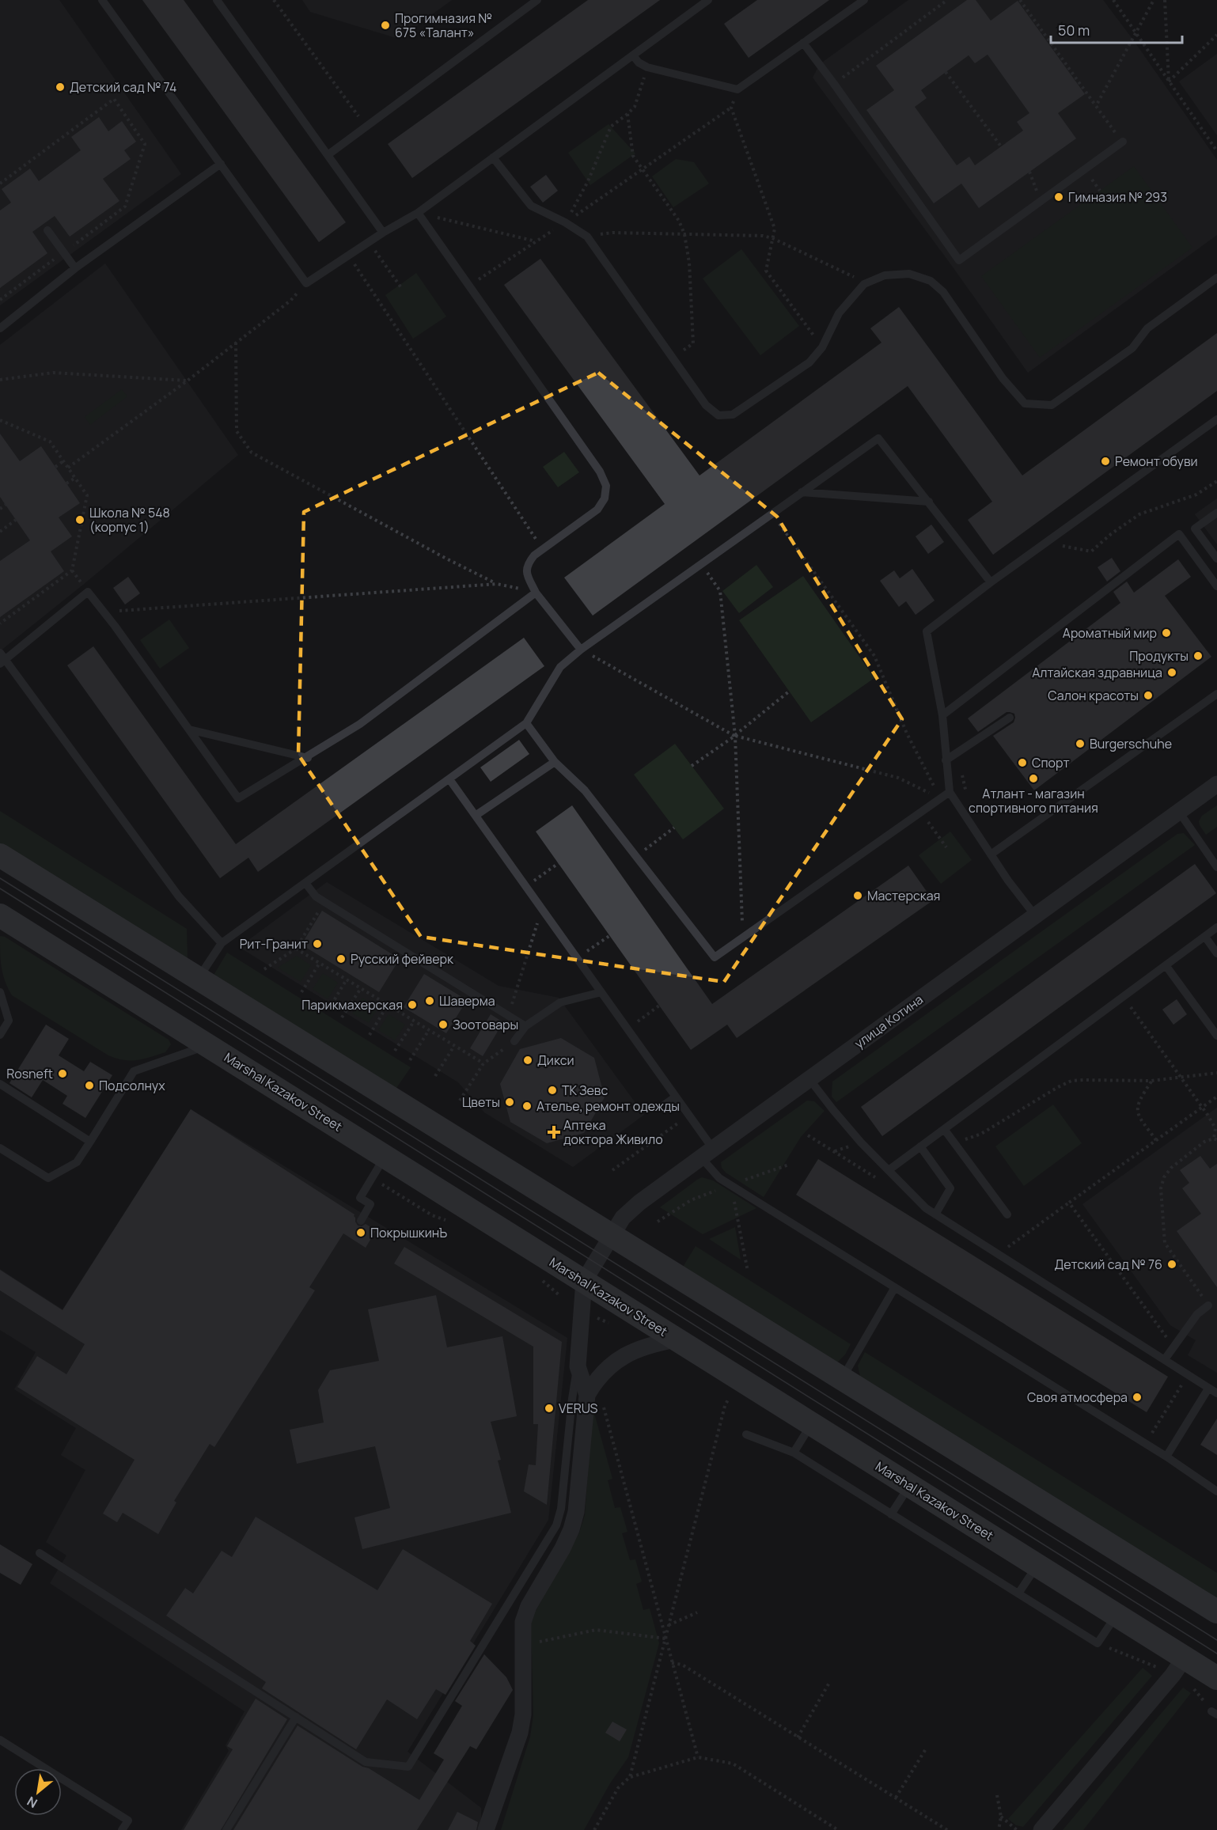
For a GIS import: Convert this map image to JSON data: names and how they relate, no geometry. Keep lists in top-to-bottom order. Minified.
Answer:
{"streets":{"main road":["Marshal Kazakov Street"],"street":["улица Котина"]},"crossings":[["улица Котина","Marshal Kazakov Street"]],"places":{"other":["Прогимназия № 675 «Талант»","Детский сад № 74","Гимназия № 293","Ремонт обуви","Школа № 548 (корпус 1)","Ароматный мир","Продукты","Алтайская здравница","Салон красоты","Burgerschuhe","Спорт","Атлант - магазин спортивного питания","Мастерская","Рит-Гранит","Русский фейверк","Шаверма","Парикмахерская","Зоотовары","Дикси","Rosneft","Подсолнух","ТК Зевс","Цветы","Ателье, ремонт одежды","ПокрышкинЪ","Детский сад № 76","Своя атмосфера","VERUS"],"health":["Аптека доктора Живило"]},"scale_bar":"50 m","north":"bottom left"}
